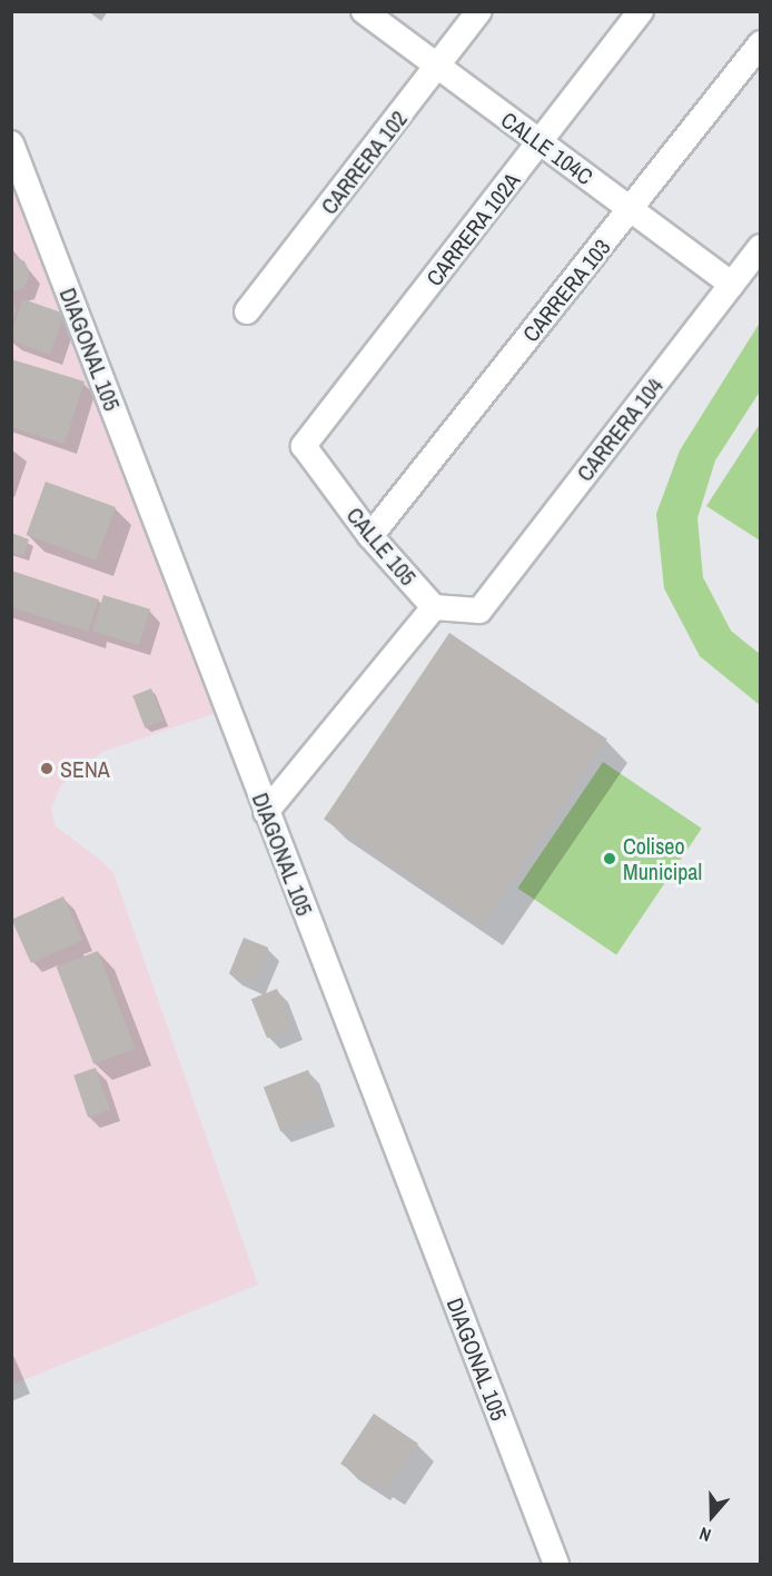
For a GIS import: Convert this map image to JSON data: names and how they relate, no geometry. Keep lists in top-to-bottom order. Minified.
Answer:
{"streets":{"street":["CALLE 104C","CARRERA 102","CARRERA 102A","CARRERA 103","DIAGONAL 105","CARRERA 104","CALLE 105"]},"crossings":[["CALLE 104C","CARRERA 102"],["CALLE 104C","CARRERA 102A"],["CALLE 104C","CARRERA 103"],["CALLE 104C","CARRERA 104"],["CARRERA 102A","CALLE 105"],["CARRERA 103","CALLE 105"],["CARRERA 104","CALLE 105"]],"places":["SENA","Coliseo Municipal"],"north":"bottom"}
